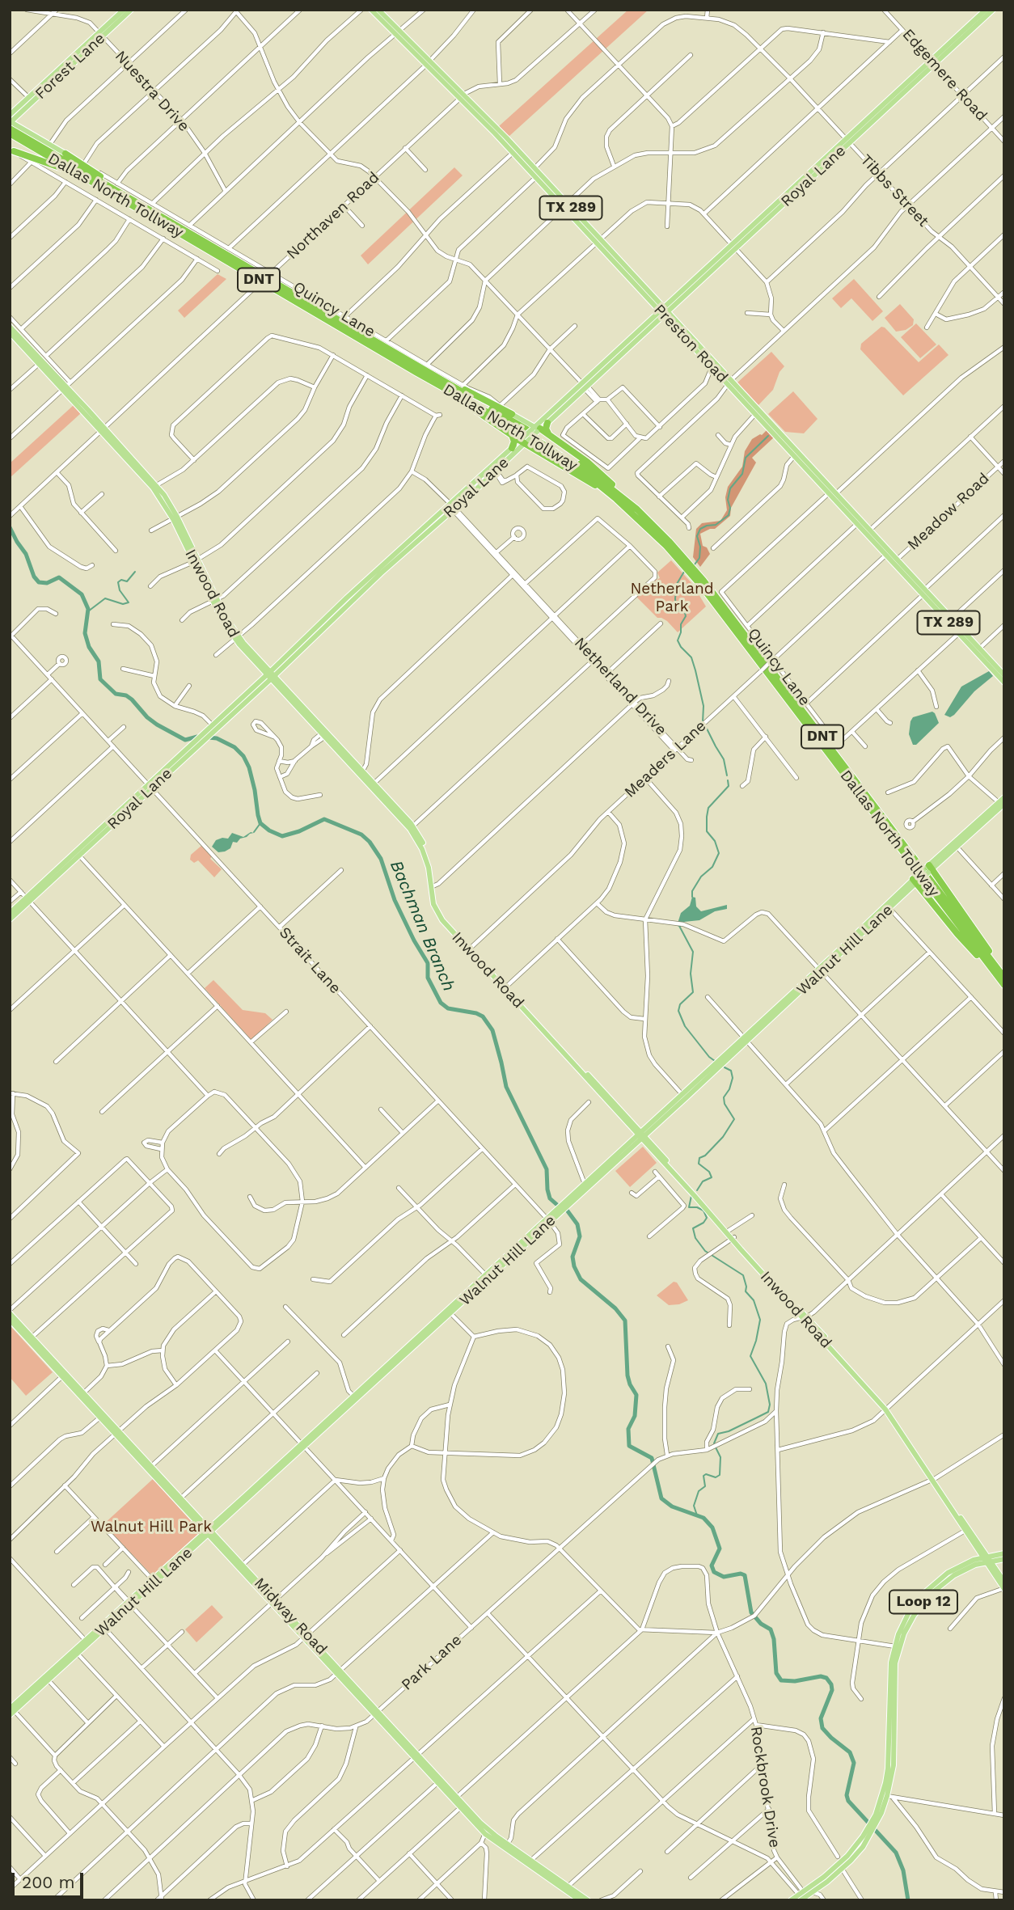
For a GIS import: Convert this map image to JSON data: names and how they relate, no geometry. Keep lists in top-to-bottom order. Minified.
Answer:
{"streets":{"highway":["Dallas North Tollway","DNT"],"main road":["Forest Lane","Royal Lane","TX 289","Quincy Lane","Preston Road","Inwood Road","Walnut Hill Lane","Loop 12","Midway Road"],"street":["Edgemere Road","Nuestra Drive","Tibbs Street","Northaven Road","Meadow Road","Netherland Drive","Meaders Lane","Strait Lane","Park Lane","Rockbrook Drive"]},"crossings":[["Forest Lane","Nuestra Drive"],["Forest Lane","Dallas North Tollway"],["Forest Lane","Quincy Lane"],["Edgemere Road","Royal Lane"],["Royal Lane","Tibbs Street"],["Royal Lane","Quincy Lane"],["Royal Lane","Preston Road"],["Royal Lane","Inwood Road"],["Royal Lane","Netherland Drive"],["Royal Lane","Strait Lane"],["Tibbs Street","Preston Road"],["Dallas North Tollway","Quincy Lane"],["Northaven Road","Quincy Lane"],["Northaven Road","Preston Road"],["Northaven Road","Inwood Road"],["Quincy Lane","Preston Road"],["Quincy Lane","Meaders Lane"],["Preston Road","Meadow Road"],["Preston Road","Meaders Lane"],["Inwood Road","Meaders Lane"],["Inwood Road","Walnut Hill Lane"],["Inwood Road","Loop 12"],["Netherland Drive","Meaders Lane"],["Walnut Hill Lane","Strait Lane"],["Walnut Hill Lane","Midway Road"],["Loop 12","Rockbrook Drive"],["Midway Road","Park Lane"]],"water":["Bachman Branch"],"parks":["Netherland Park","Walnut Hill Park"],"scale_bar":"200 m"}
